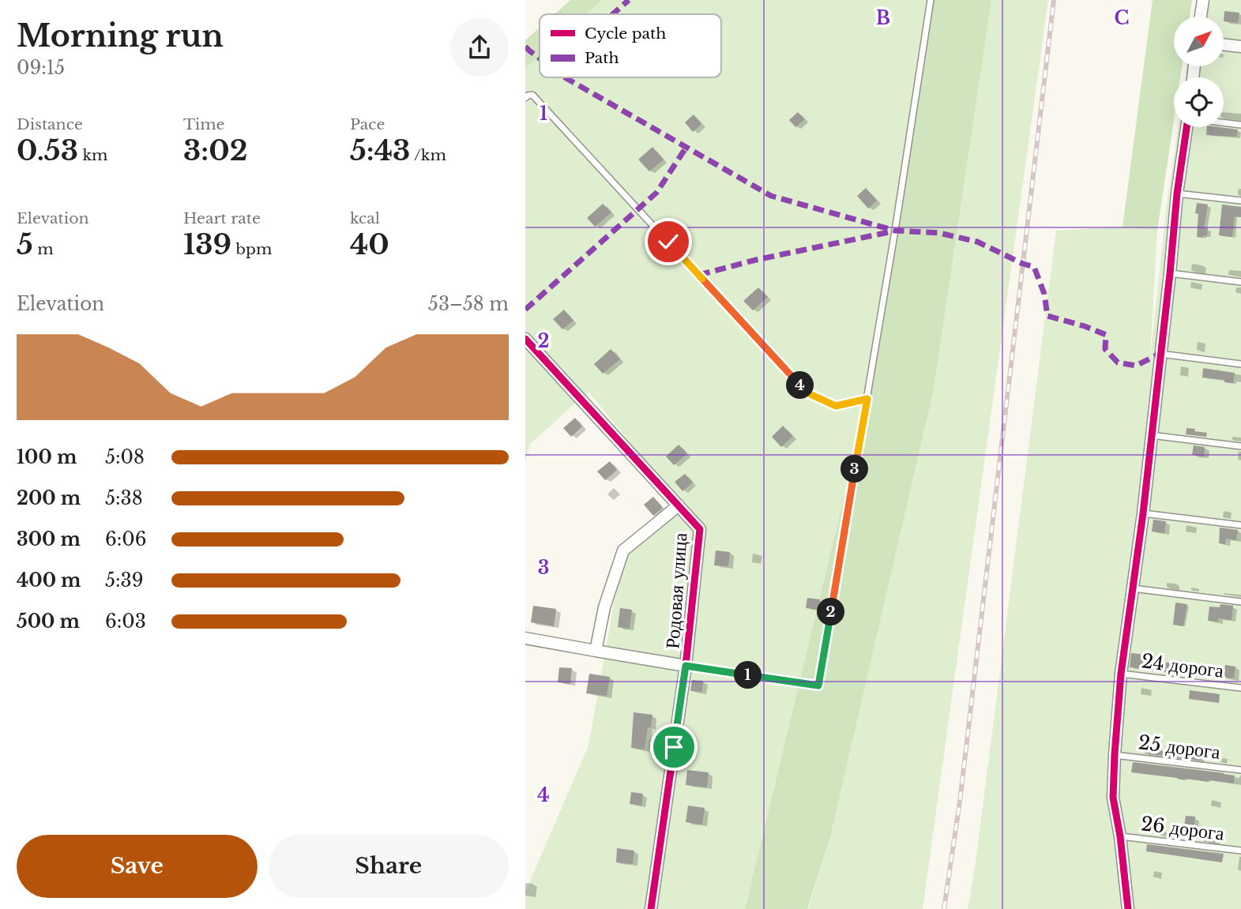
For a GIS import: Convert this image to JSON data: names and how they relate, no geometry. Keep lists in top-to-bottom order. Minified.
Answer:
{"streets":{"street":["Родовая улица"],"lane":["24 дорога","25 дорога","26 дорога"]},"legend":["Cycle path","Path"],"north":"top right","page":{"heading":["Morning run","09:15"],"stats":[["Distance","0.53 km"],["Time","3:02"],["Pace","5:43 /km"],["Elevation","5 m"],["Heart rate","139 bpm"],["kcal","40"]],"chart":["Elevation","53–58 m"],"pins":["4","3","2","1"],"list":[{"name":"100 m","note":"5:08"},{"name":"200 m","note":"5:38"},{"name":"300 m","note":"6:06"},{"name":"400 m","note":"5:39"},{"name":"500 m","note":"6:03"}],"buttons":["Save","Share"]},"grid":{"columns":["B","C"],"rows":["1","2","3","4"]}}
